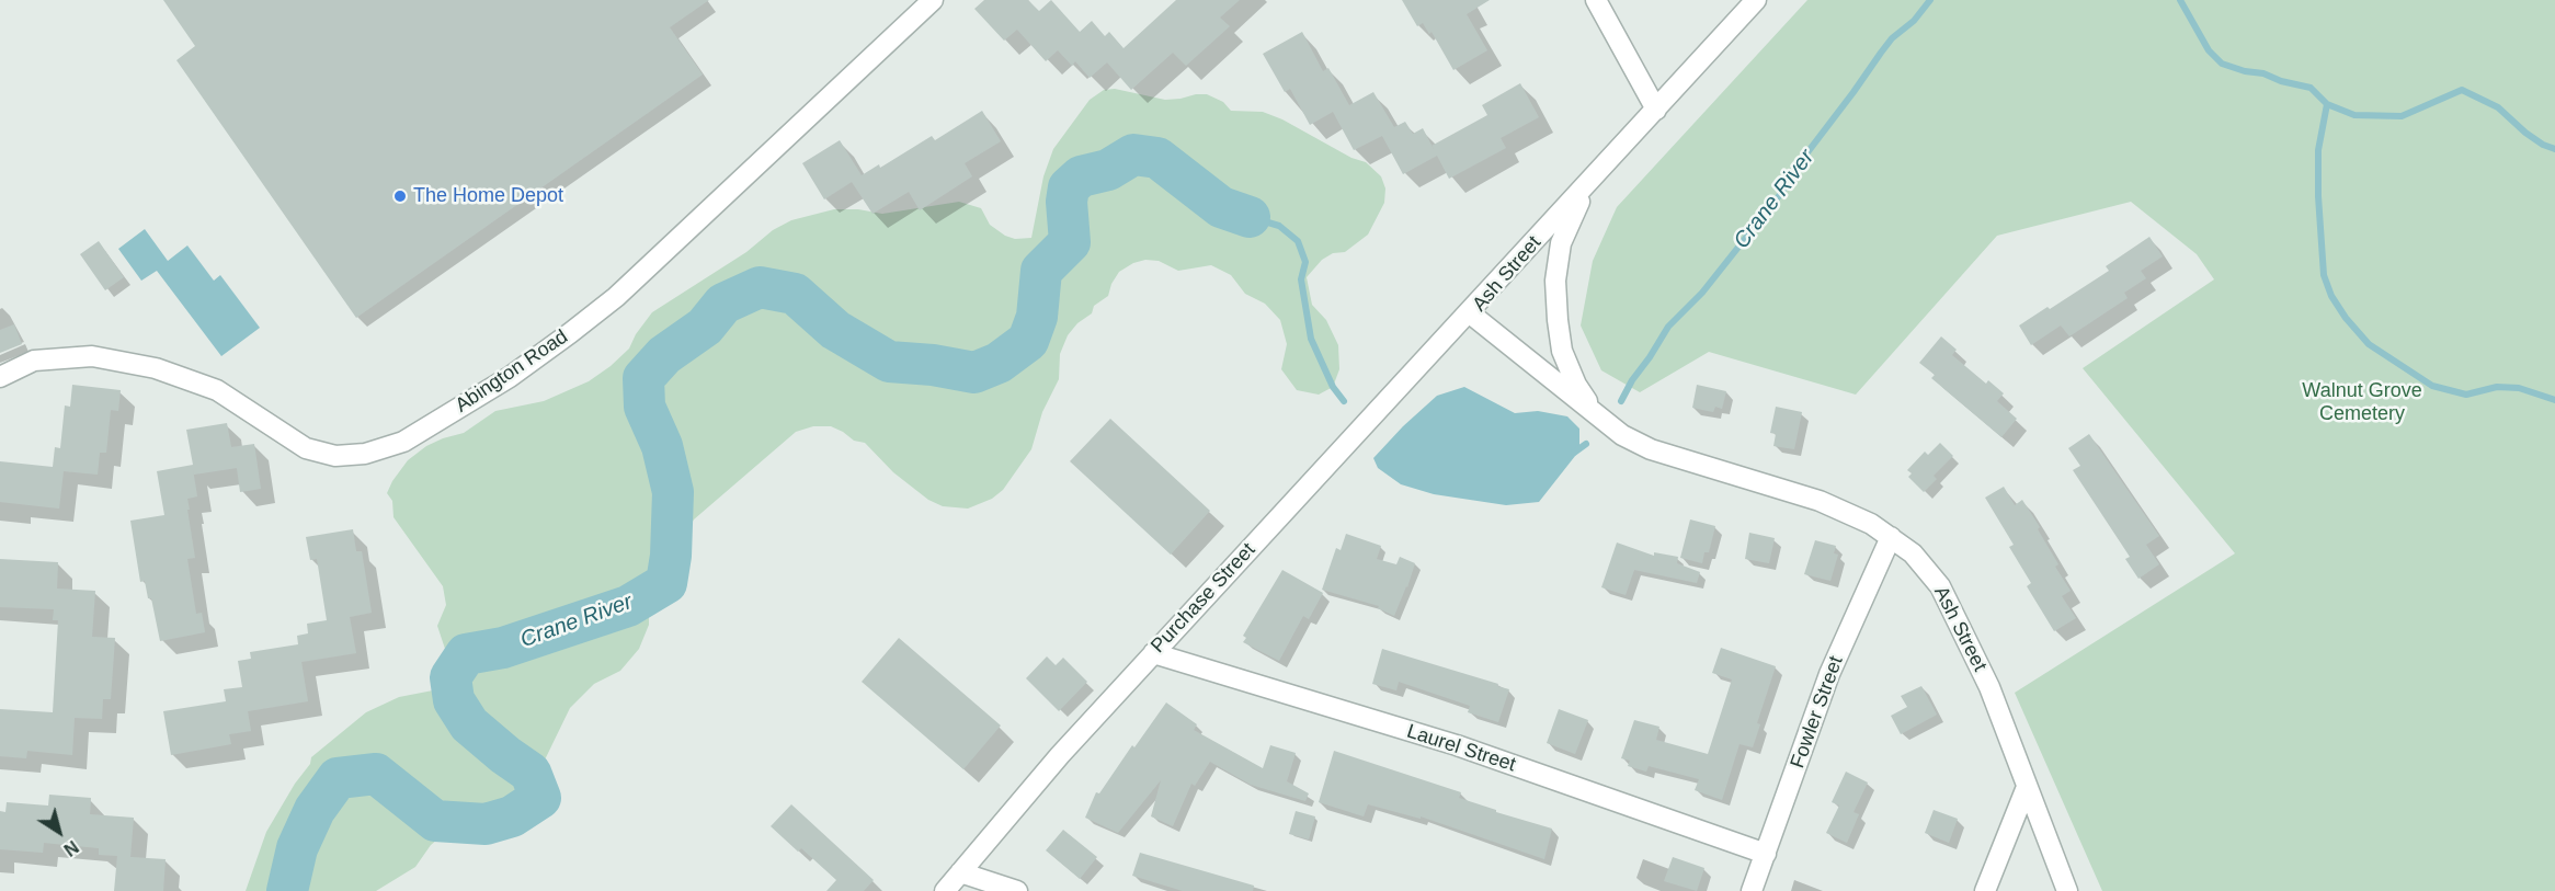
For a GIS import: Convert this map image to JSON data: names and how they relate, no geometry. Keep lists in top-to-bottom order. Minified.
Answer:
{"streets":{"street":["Ash Street","Abington Road","Purchase Street","Fowler Street","Laurel Street"]},"crossings":[["Ash Street","Purchase Street"],["Ash Street","Fowler Street"],["Purchase Street","Laurel Street"],["Fowler Street","Laurel Street"]],"water":["Crane River"],"parks":["Walnut Grove Cemetery"],"places":["The Home Depot"],"north":"bottom right"}
